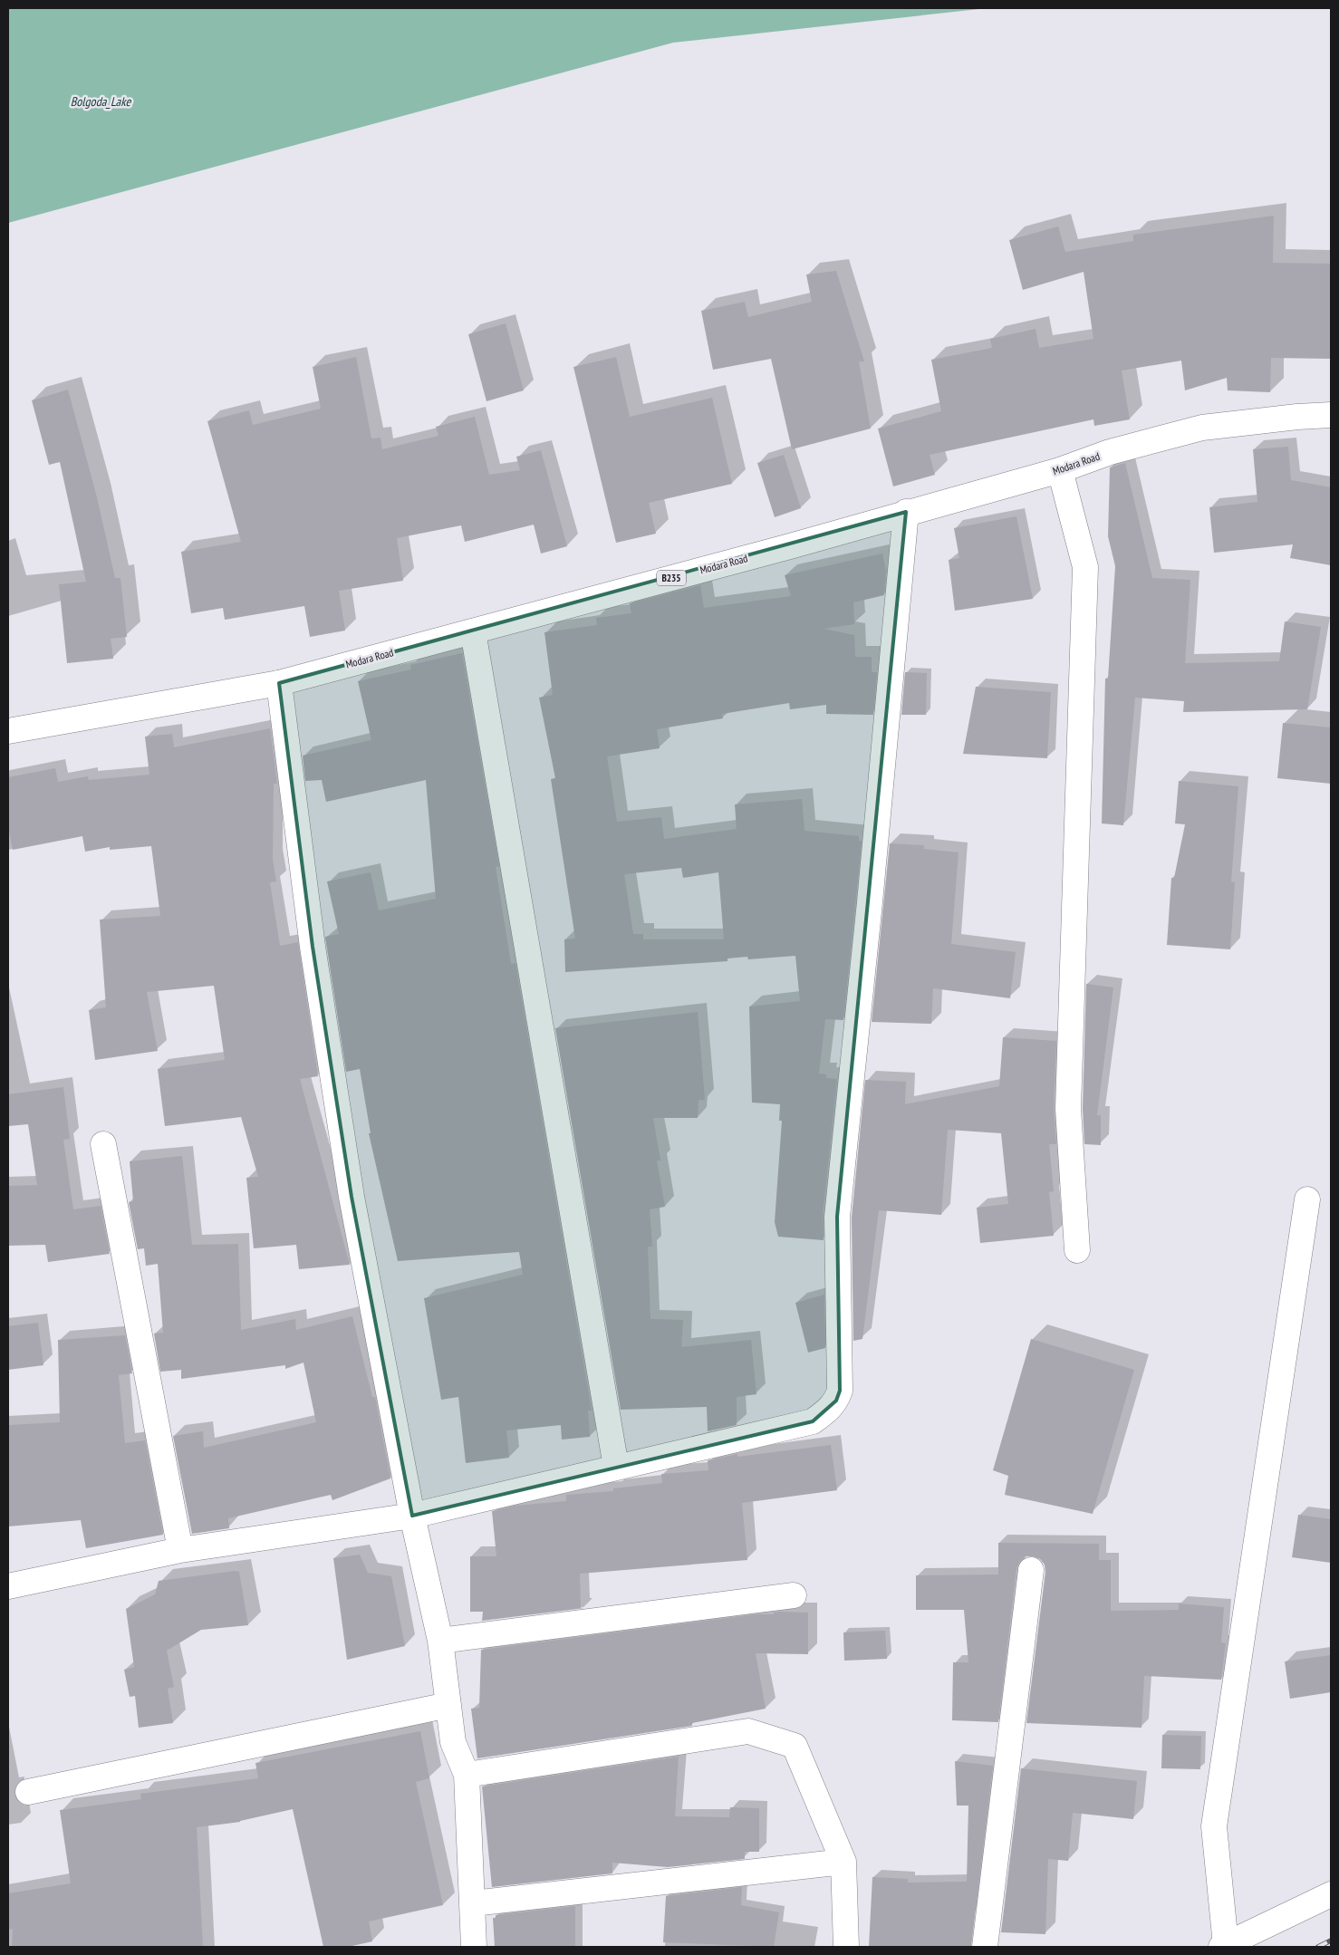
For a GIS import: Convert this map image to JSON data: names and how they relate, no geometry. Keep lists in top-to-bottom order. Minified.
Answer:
{"streets":{"street":["Modara Road","B235"]},"water":["Bolgoda_Lake"]}
